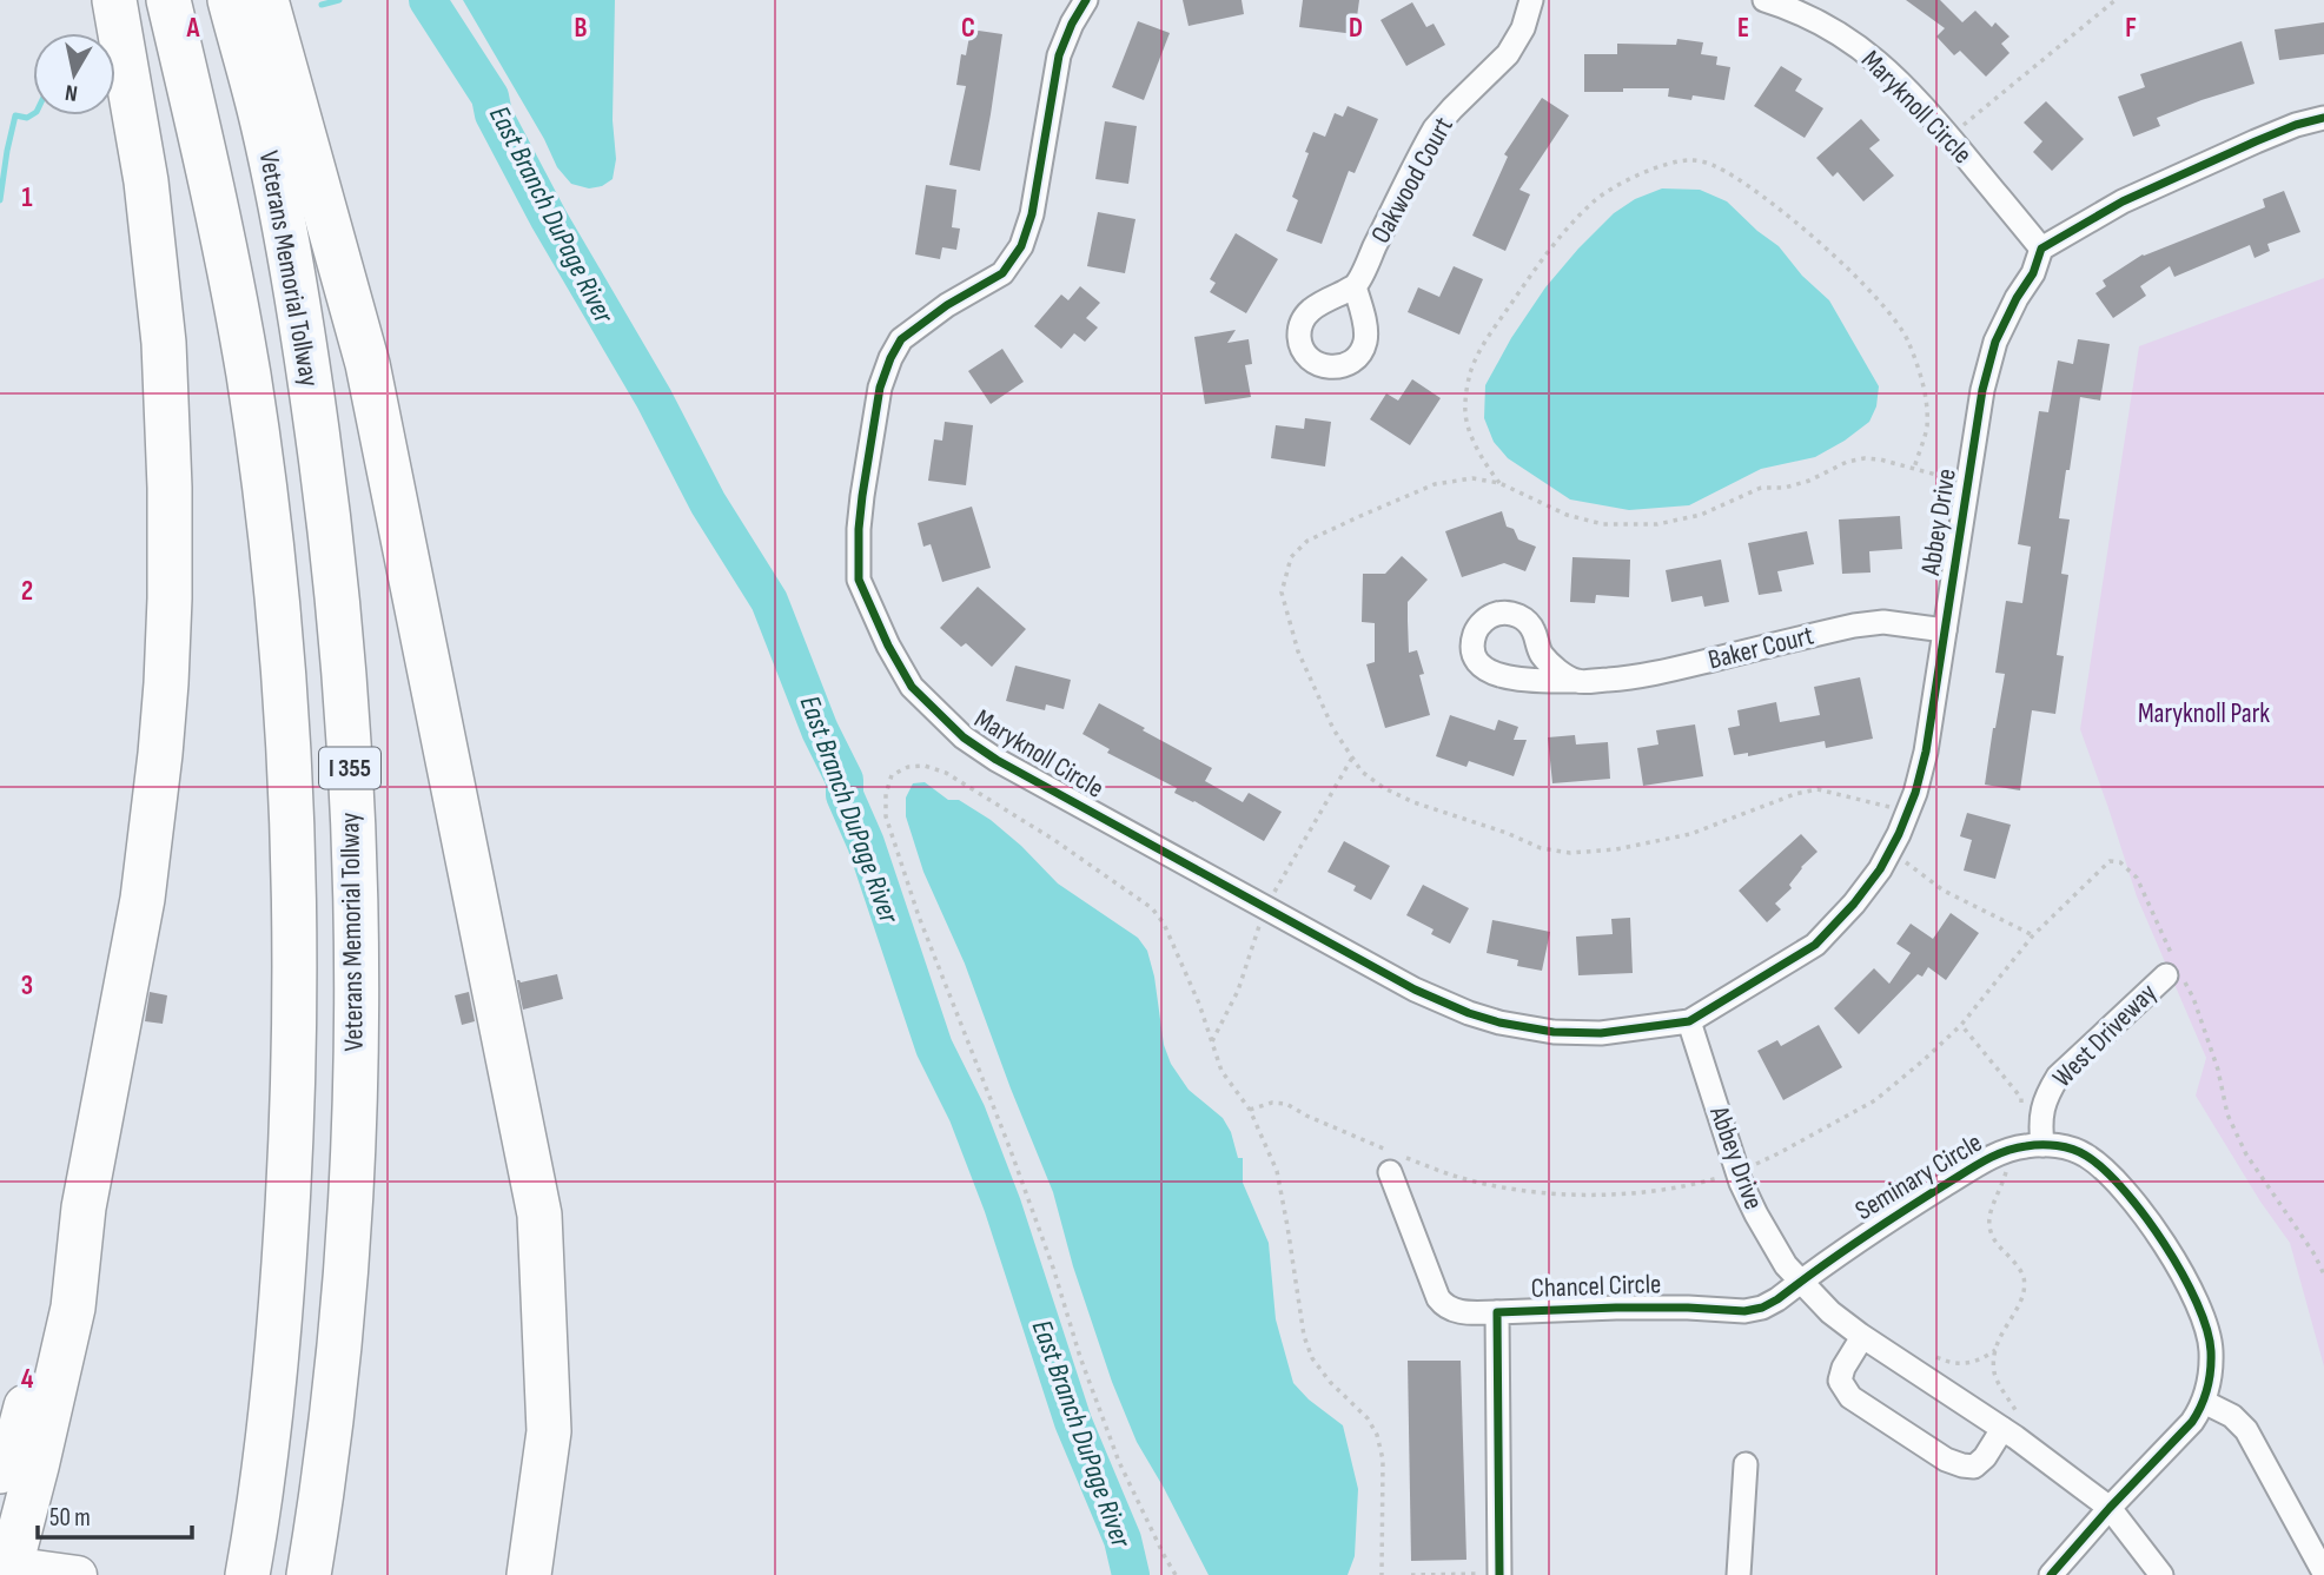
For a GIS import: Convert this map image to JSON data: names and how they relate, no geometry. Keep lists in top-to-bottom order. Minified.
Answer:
{"streets":{"highway":["Veterans Memorial Tollway","I 355"],"street":["Maryknoll Circle","Oakwood Court","Abbey Drive","Baker Court","West Driveway","Seminary Circle","Chancel Circle"]},"crossings":[["Maryknoll Circle","Abbey Drive"],["Abbey Drive","Baker Court"],["Abbey Drive","Seminary Circle"],["Abbey Drive","Chancel Circle"],["West Driveway","Seminary Circle"],["Seminary Circle","Chancel Circle"]],"water":["East Branch DuPage River"],"parks":["Maryknoll Park"],"scale_bar":"50 m","north":"bottom","grid":{"columns":["A","B","C","D","E","F"],"rows":["1","2","3","4"]}}
